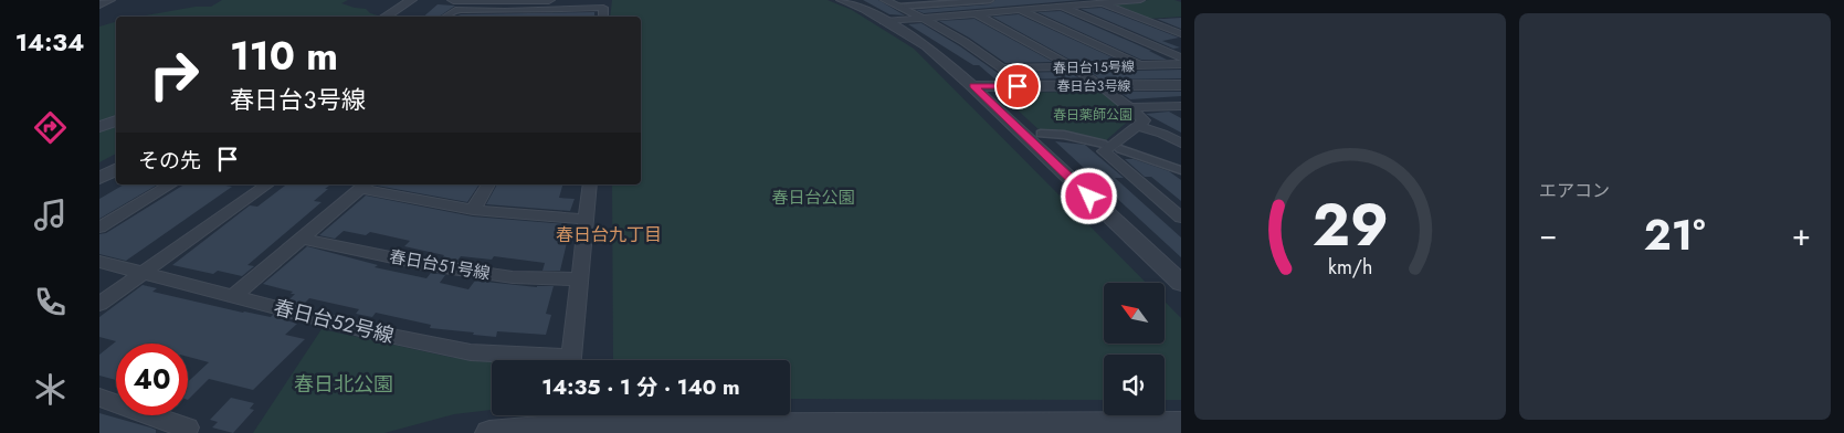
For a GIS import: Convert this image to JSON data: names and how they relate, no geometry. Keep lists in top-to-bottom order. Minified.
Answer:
{"streets":{"street":["春日台１５号線","春日台３号線","春日台５１号線","春日台５２号線"]},"districts":["春日台九丁目"],"parks":["春日薬師公園","春日台公園","春日北公園"],"north":"top left","page":{"tabs":"14:34","tile":"エアコン","turn":["110 m","春日台３号線"],"then":"その先","heat":["−","21°","+"],"limit":"40","trip":"14:35 · 1 分 · 140 m","gauge":["29","km/h"]}}
